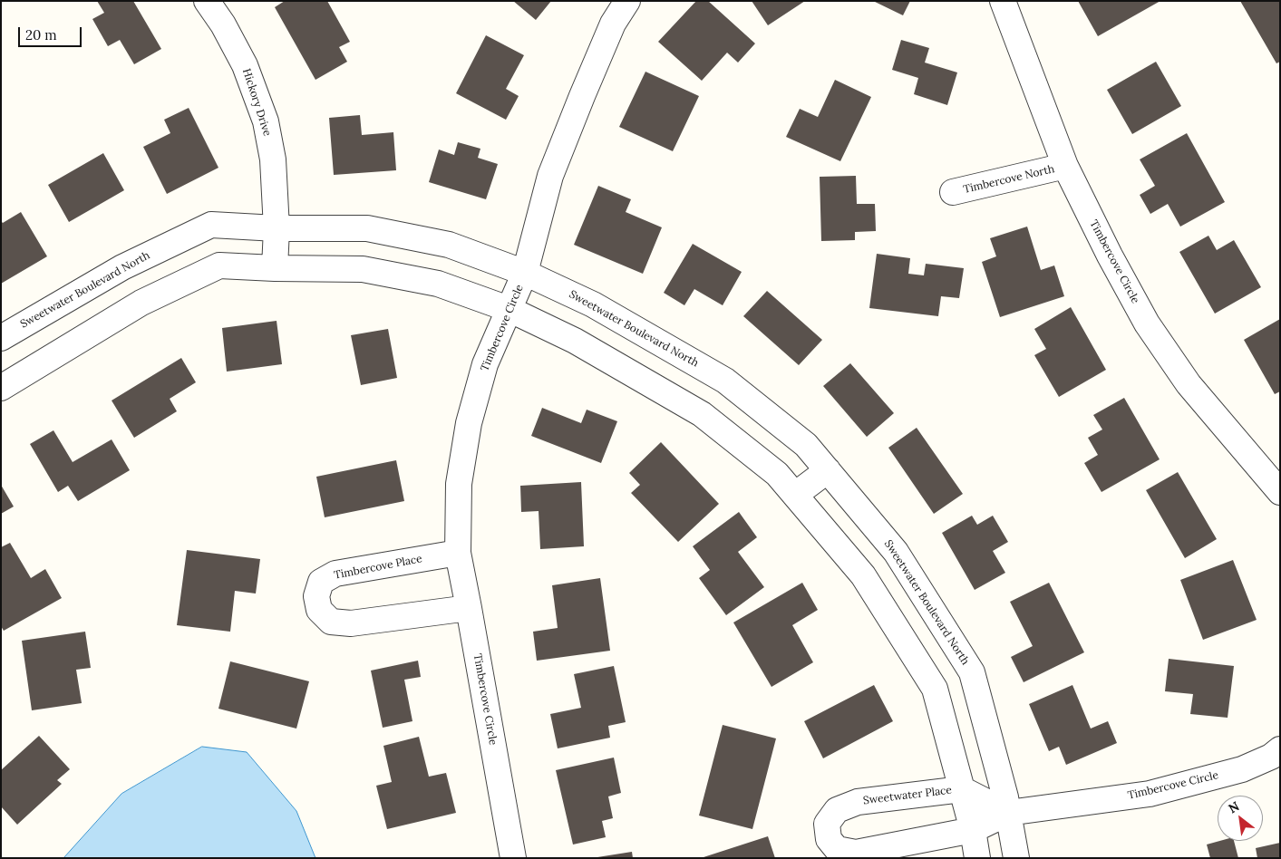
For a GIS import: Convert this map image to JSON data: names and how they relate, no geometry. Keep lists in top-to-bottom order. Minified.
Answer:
{"streets":{"street":["Hickory Drive","Timbercove North","Timbercove Circle","Sweetwater Boulevard North","Timbercove Place","Sweetwater Place"]},"crossings":[["Hickory Drive","Sweetwater Boulevard North"],["Timbercove North","Timbercove Circle"],["Timbercove Circle","Sweetwater Boulevard North"],["Timbercove Circle","Timbercove Place"],["Timbercove Circle","Sweetwater Place"],["Sweetwater Boulevard North","Sweetwater Place"]],"scale_bar":"20 m","north":"top left"}
